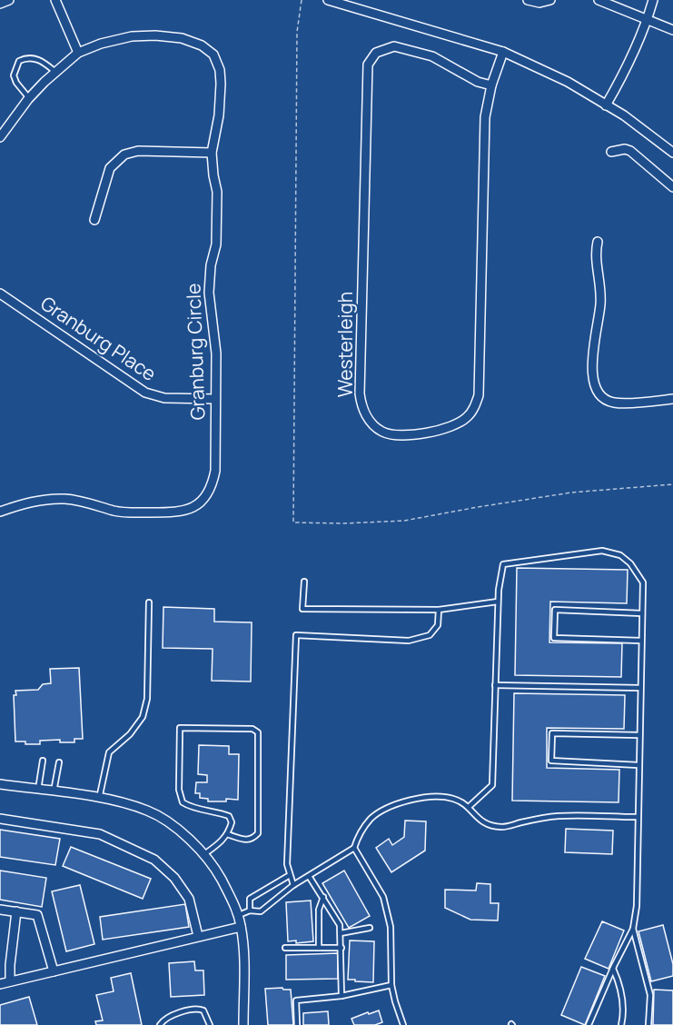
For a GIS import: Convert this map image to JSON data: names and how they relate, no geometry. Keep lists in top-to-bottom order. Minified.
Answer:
{"streets":{"street":["Granburg Place","Westerleigh","Granburg Circle"]},"crossings":[["Granburg Place","Granburg Circle"]]}
